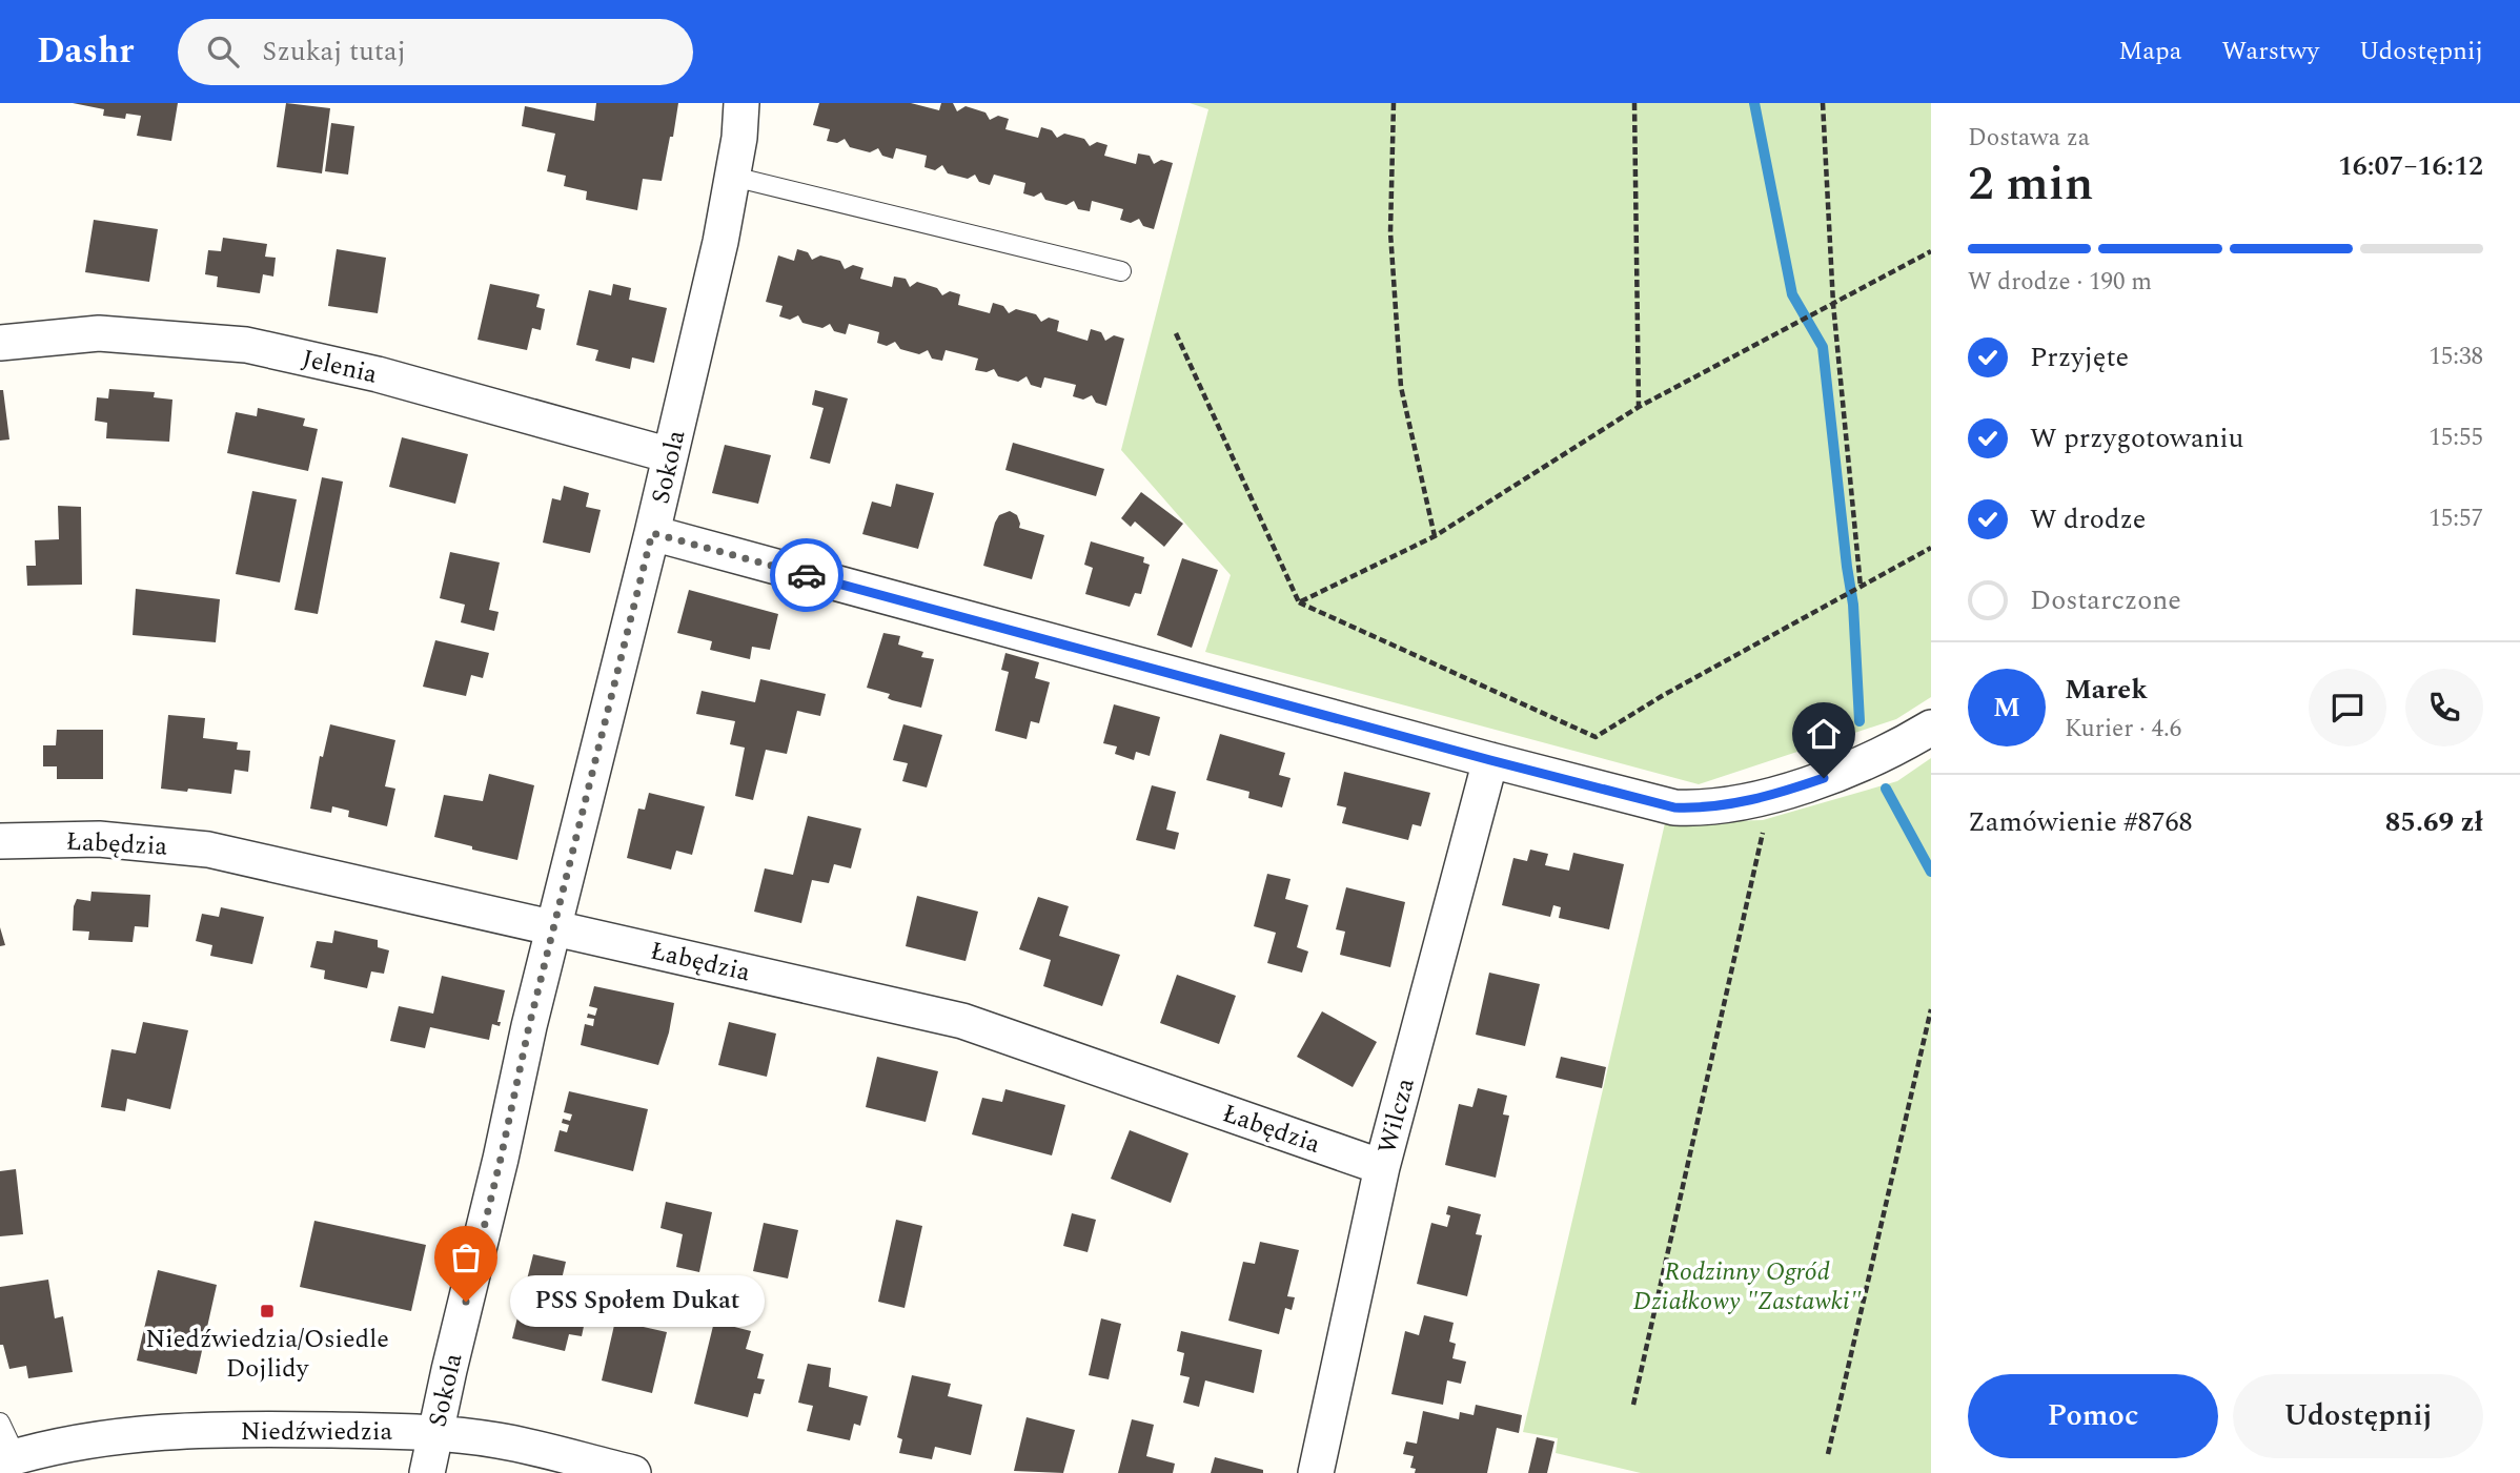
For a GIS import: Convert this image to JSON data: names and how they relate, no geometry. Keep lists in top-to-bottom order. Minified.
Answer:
{"streets":{"street":["Jelenia","Sokola","Łabędzia","Wilcza","Niedźwiedzia"]},"crossings":[["Jelenia","Sokola"],["Sokola","Łabędzia"],["Sokola","Niedźwiedzia"],["Łabędzia","Wilcza"]],"parks":["Rodzinny Ogród Działkowy \"Zastawki\""],"places":{"other":["PSS Społem Dukat"],"transit":["Niedźwiedzia/Osiedle Dojlidy"]},"page":{"header":"Dashr","search":"Szukaj tutaj","nav":["Mapa","Warstwy","Udostępnij"],"heading":["2 min","Dostawa za","16:07–16:12"],"panel":["Marek","Kurier · 4.6","Zamówienie #8768","85.69 zł"],"bar":"W drodze · 190 m","list":[["Przyjęte","15:38"],["W przygotowaniu","15:55"],["W drodze","15:57"],"Dostarczone"],"round":"M","bubble":"PSS Społem Dukat","buttons":["Pomoc","Udostępnij"]}}
